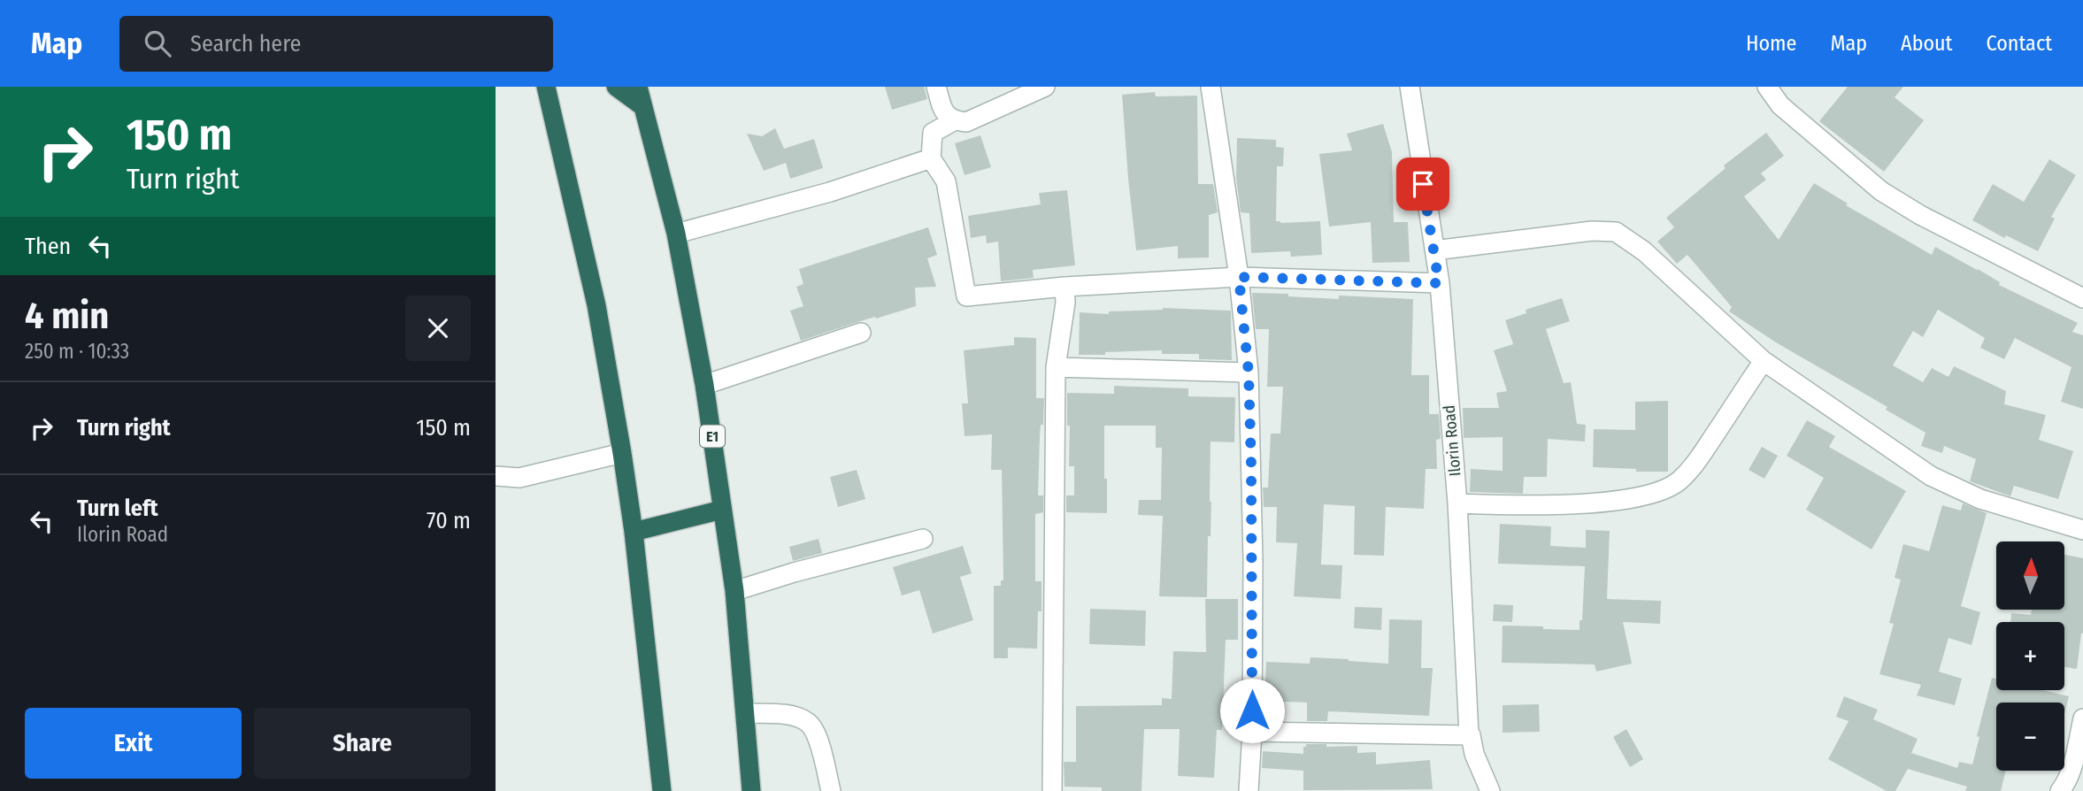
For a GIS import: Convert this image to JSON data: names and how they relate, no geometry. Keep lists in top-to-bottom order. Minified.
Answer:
{"streets":{"highway":["E1"],"street":["Ilorin Road"]},"north":"top","page":{"header":"Map","search":"Search here","nav":["Home","Map","About","Contact"],"turn":["150 m","Turn right"],"then":"Then","heading":["4 min","250 m · 10:33"],"list":[{"name":"Turn right","value":"150 m"},{"name":"Turn left","note":"Ilorin Road","value":"70 m"}],"map_buttons":["+","−"],"buttons":["Exit","Share"]}}
